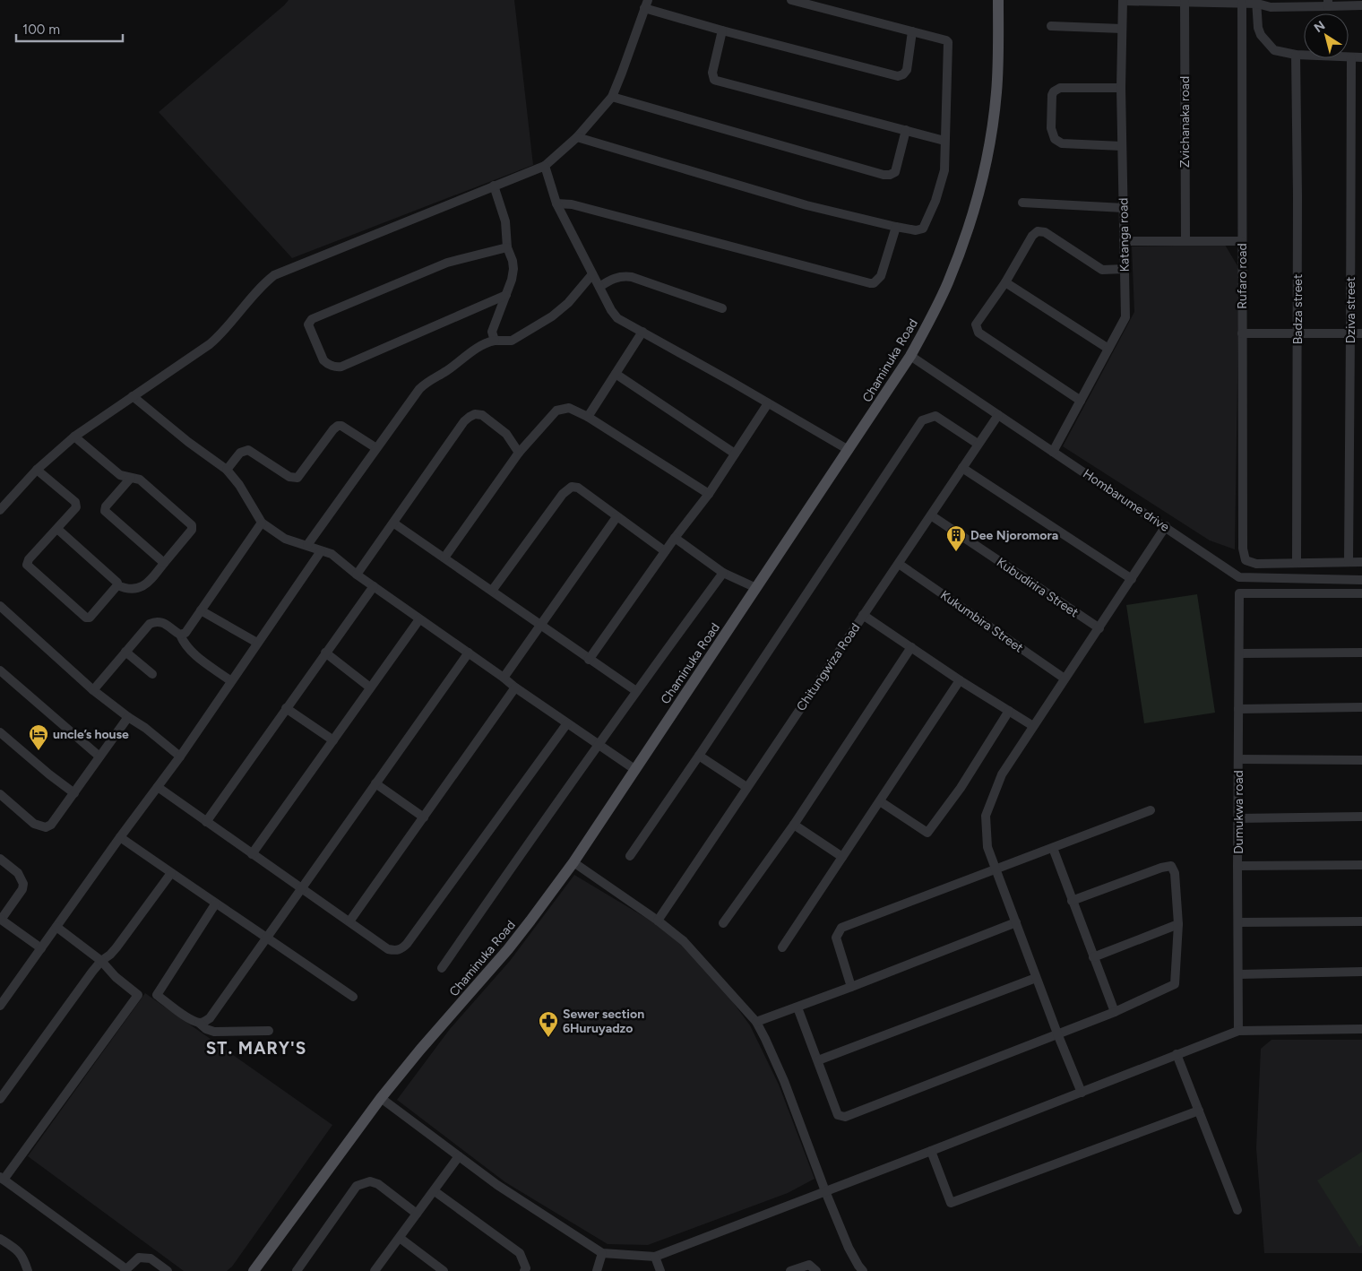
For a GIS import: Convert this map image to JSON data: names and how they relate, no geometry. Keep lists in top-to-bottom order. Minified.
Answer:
{"streets":{"main road":["Chaminuka Road"],"street":["Zvichanaka road","Katanga road","Rufaro road","Badza street","Dziva street","Hombarume drive","Kubudirira Street","Kukumbira Street","Chitungwiza Road","Dumukwa road"]},"crossings":[["Katanga road","Hombarume drive"],["Rufaro road","Badza street"],["Chaminuka Road","Hombarume drive"],["Hombarume drive","Chitungwiza Road"],["Kubudirira Street","Chitungwiza Road"],["Kukumbira Street","Chitungwiza Road"]],"districts":["ST. MARY'S"],"places":{"building":["Dee Njoromora"],"hotel":["uncle’s house"],"pharmacy":["Sewer section 6Huruyadzo"]},"scale_bar":"100 m","north":"top left"}
